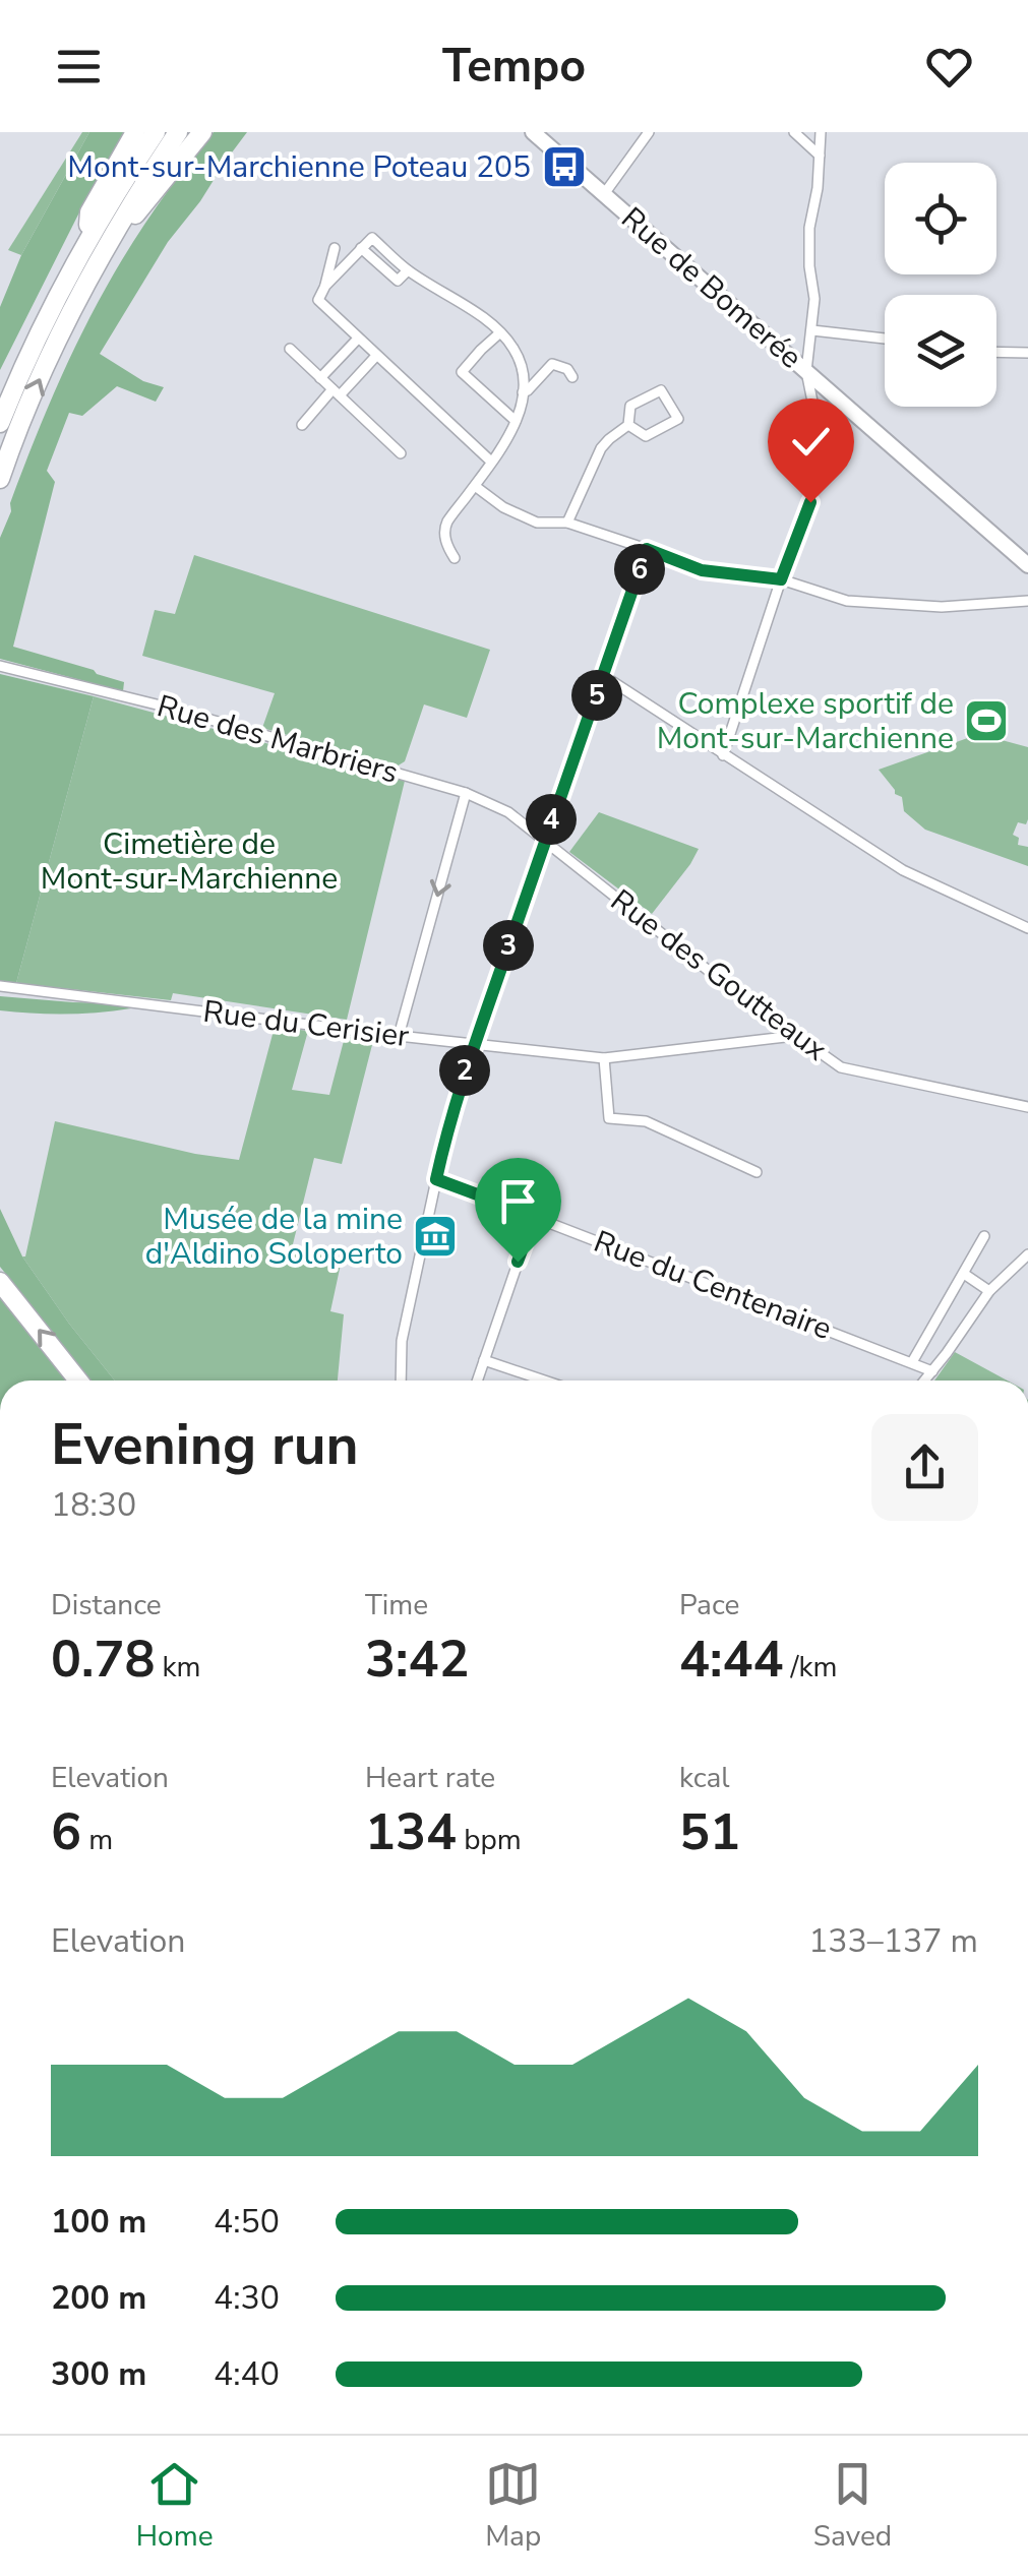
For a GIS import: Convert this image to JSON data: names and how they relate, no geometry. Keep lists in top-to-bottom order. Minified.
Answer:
{"streets":{"main road":["Rue de Bomerée"],"street":["Rue des Marbriers","Rue des Goutteaux","Rue du Cerisier","Rue du Centenaire"]},"crossings":[["Rue des Marbriers","Rue des Goutteaux"],["Rue des Goutteaux","Rue du Cerisier"]],"parks":["Cimetière de Mont-sur-Marchienne"],"places":{"bus stop":["Mont-sur-Marchienne Poteau 205"],"sports":["Complexe sportif de Mont-sur-Marchienne"],"museum":["Musée de la mine d'Aldino Soloperto"]},"page":{"header":"Tempo","pins":["6","5","4","3","2"],"heading":["Evening run","18:30"],"stats":[["Distance","0.78 km"],["Time","3:42"],["Pace","4:44 /km"],["Elevation","6 m"],["Heart rate","134 bpm"],["kcal","51"]],"chart":["Elevation","133–137 m"],"list":[{"name":"100 m","note":"4:50"},{"name":"200 m","note":"4:30"},{"name":"300 m","note":"4:40"}],"tabs":["Home","Map","Saved"]}}
